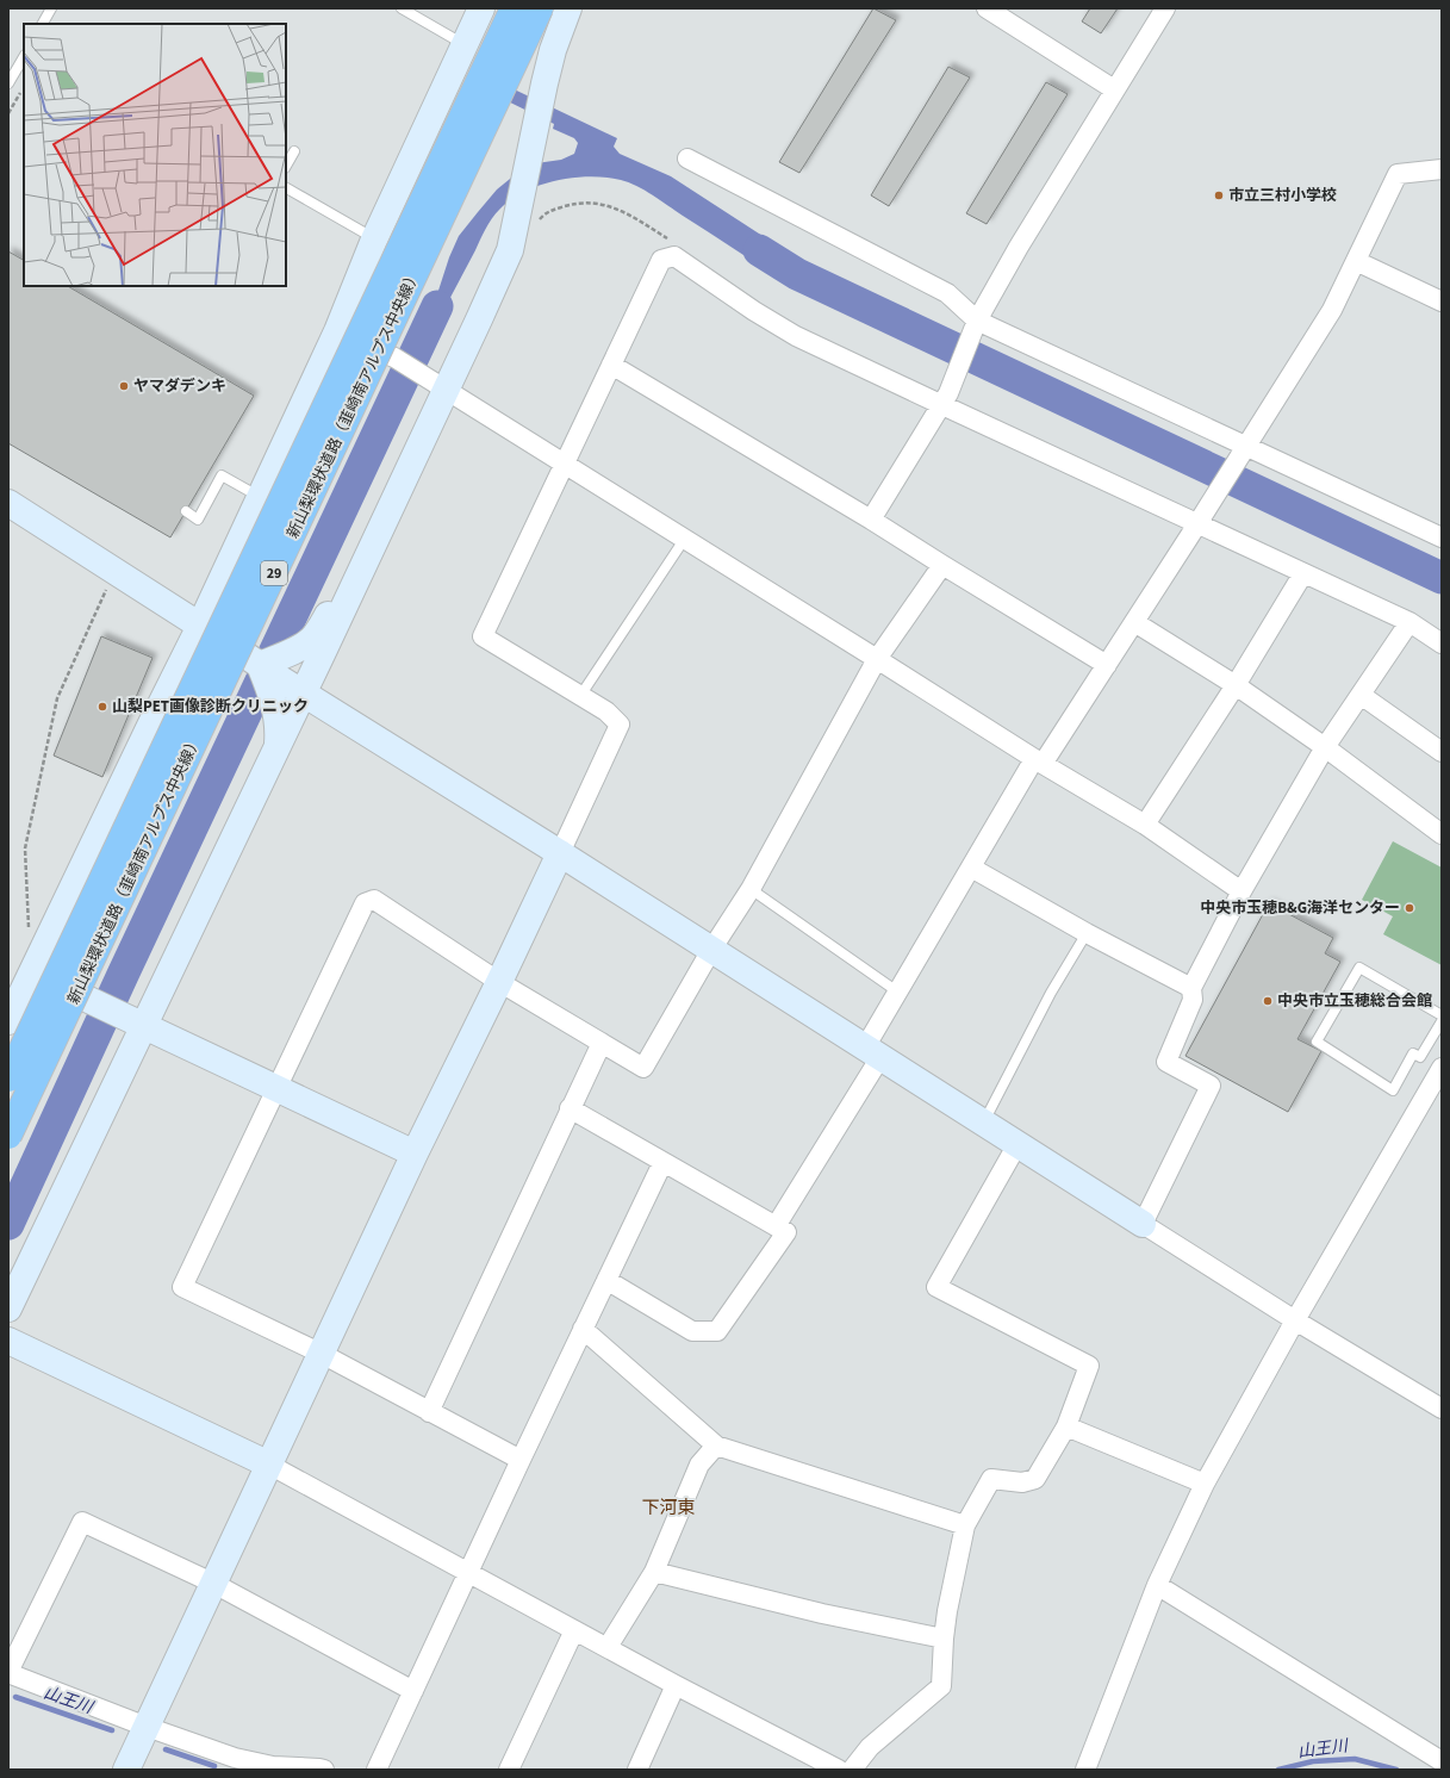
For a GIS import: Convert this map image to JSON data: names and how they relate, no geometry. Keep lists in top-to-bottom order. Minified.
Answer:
{"streets":{"highway":["新山梨環状道路（韮崎南アルプス中央線）","29"]},"districts":["下河東"],"water":["山王川"],"places":["市立三村小学校","ヤマダデンキ","山梨PET画像診断クリニック","中央市玉穂B&G海洋センター","中央市立玉穂総合会館"]}
